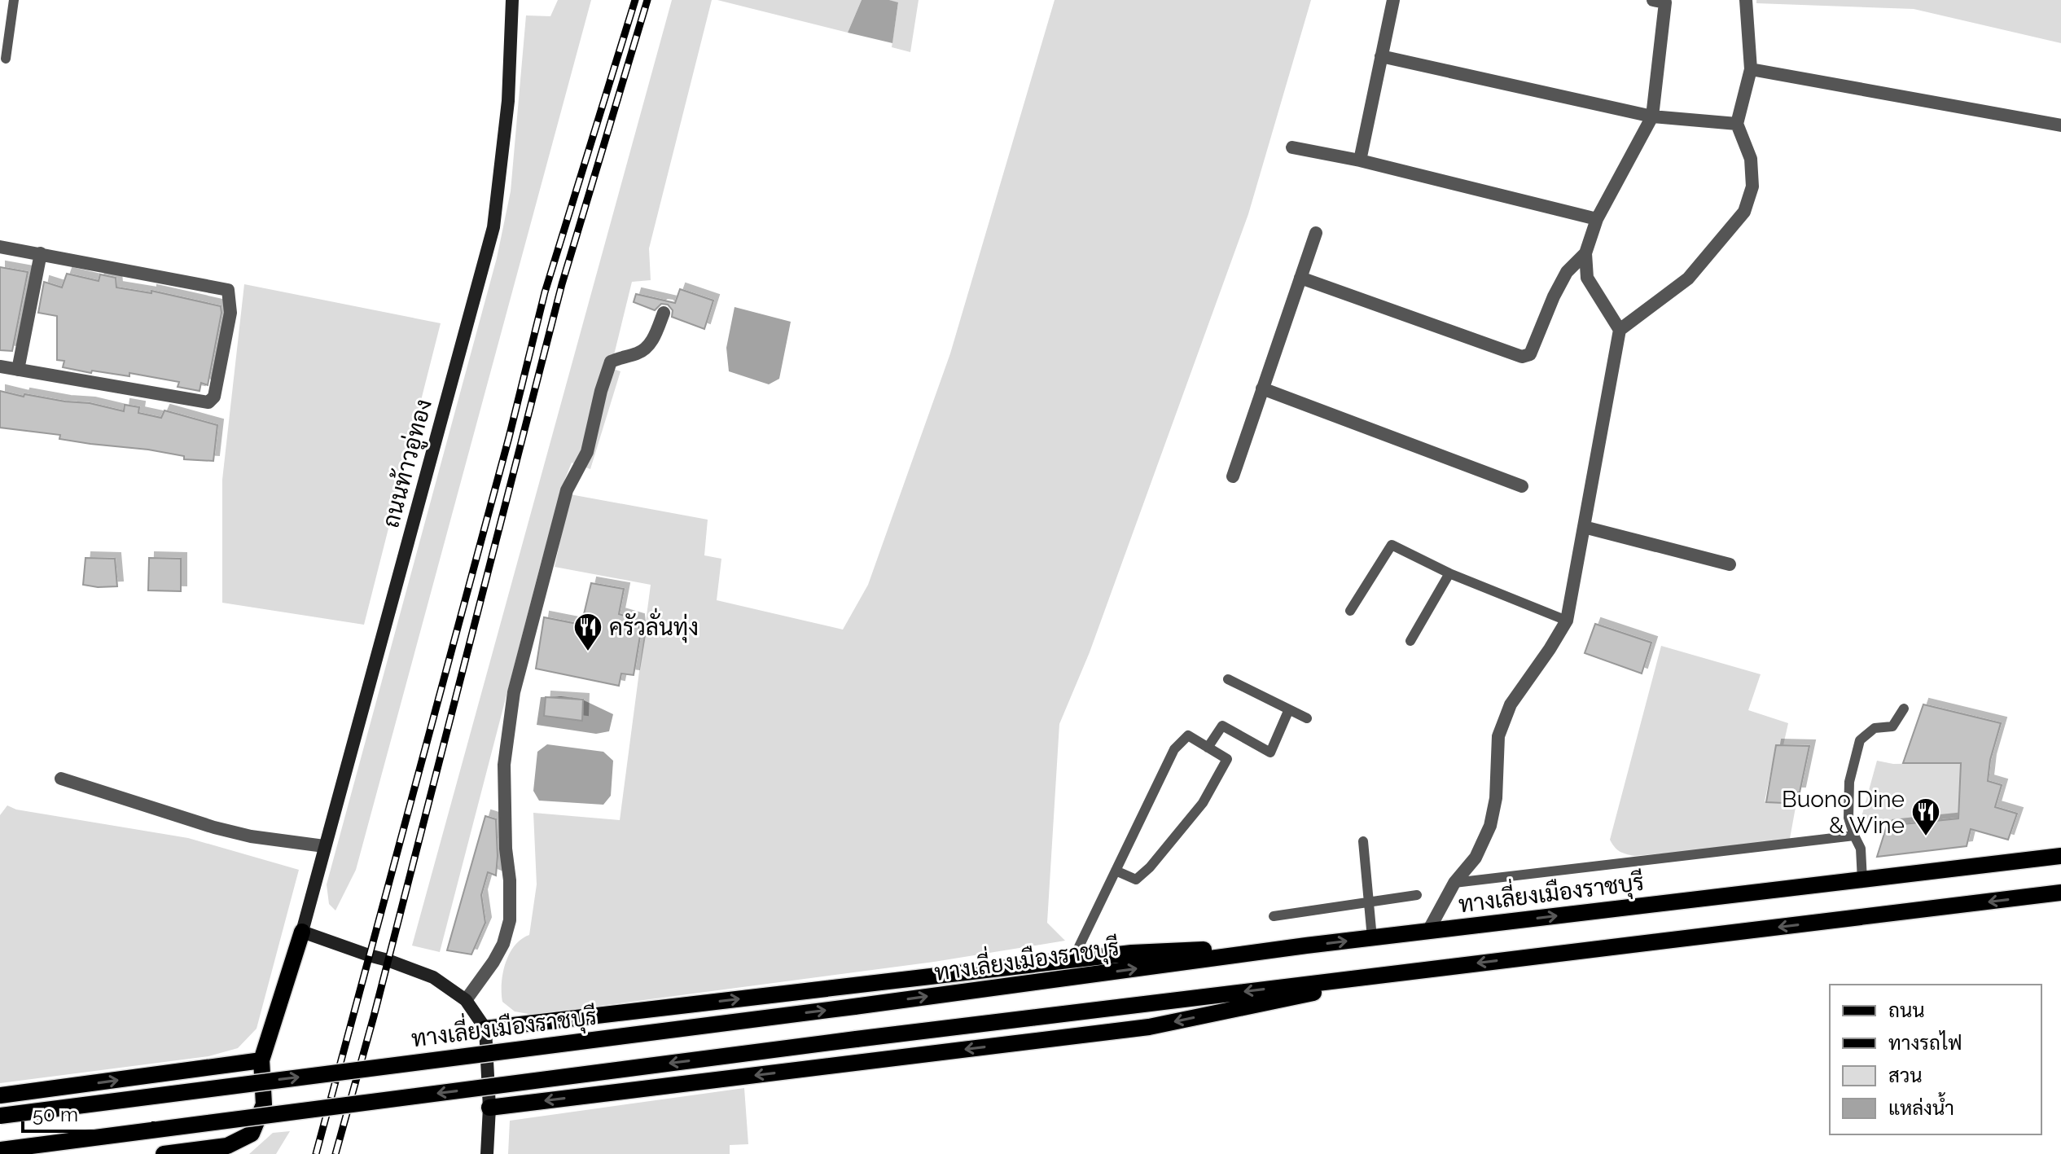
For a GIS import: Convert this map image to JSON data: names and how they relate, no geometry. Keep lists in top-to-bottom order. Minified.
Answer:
{"streets":{"main road":["ทางเลี่ยงเมืองราชบุรี"],"street":["ถนนท้าวอู่ทอง"]},"places":{"restaurant":["ครัวลั่นทุ่ง","Buono Dine & Wine"]},"legend":["ถนน","ทางรถไฟ","สวน","แหล่งน้ำ"],"scale_bar":"50 m"}
